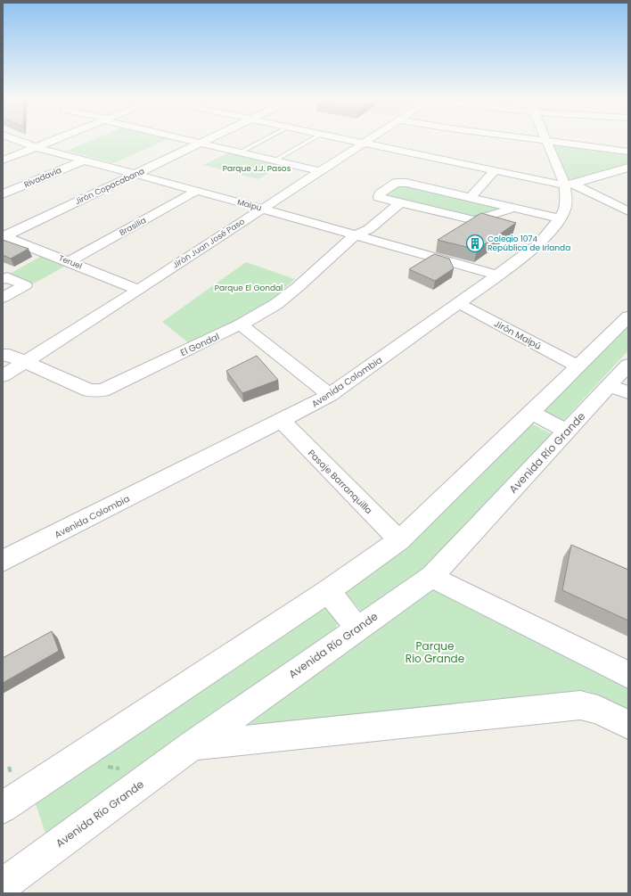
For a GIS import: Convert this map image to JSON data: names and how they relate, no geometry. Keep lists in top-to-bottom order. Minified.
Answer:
{"streets":{"street":["Rivadavia","Jirón Copacabana","Maipu","Brasilia","Jirón Juan José Paso","Teruel","Jirón Maipú","El Gondal","Avenida Colombia","Avenida Río Grande","Pasaje Barranquilla"]},"crossings":[["Rivadavia","Maipu"],["Jirón Copacabana","Maipu"],["Jirón Copacabana","Teruel"],["Maipu","Brasilia"],["Maipu","Jirón Juan José Paso"],["Maipu","El Gondal"],["Maipu","Avenida Colombia"],["Brasilia","Teruel"],["Jirón Juan José Paso","Teruel"],["Jirón Juan José Paso","El Gondal"],["Jirón Maipú","Avenida Colombia"],["Avenida Colombia","Pasaje Barranquilla"]],"parks":["Parque J.J. Pasos","Parque El Gondal","Parque Rio Grande"],"places":{"building":["Colegio 1074 República de Irlanda"]}}
